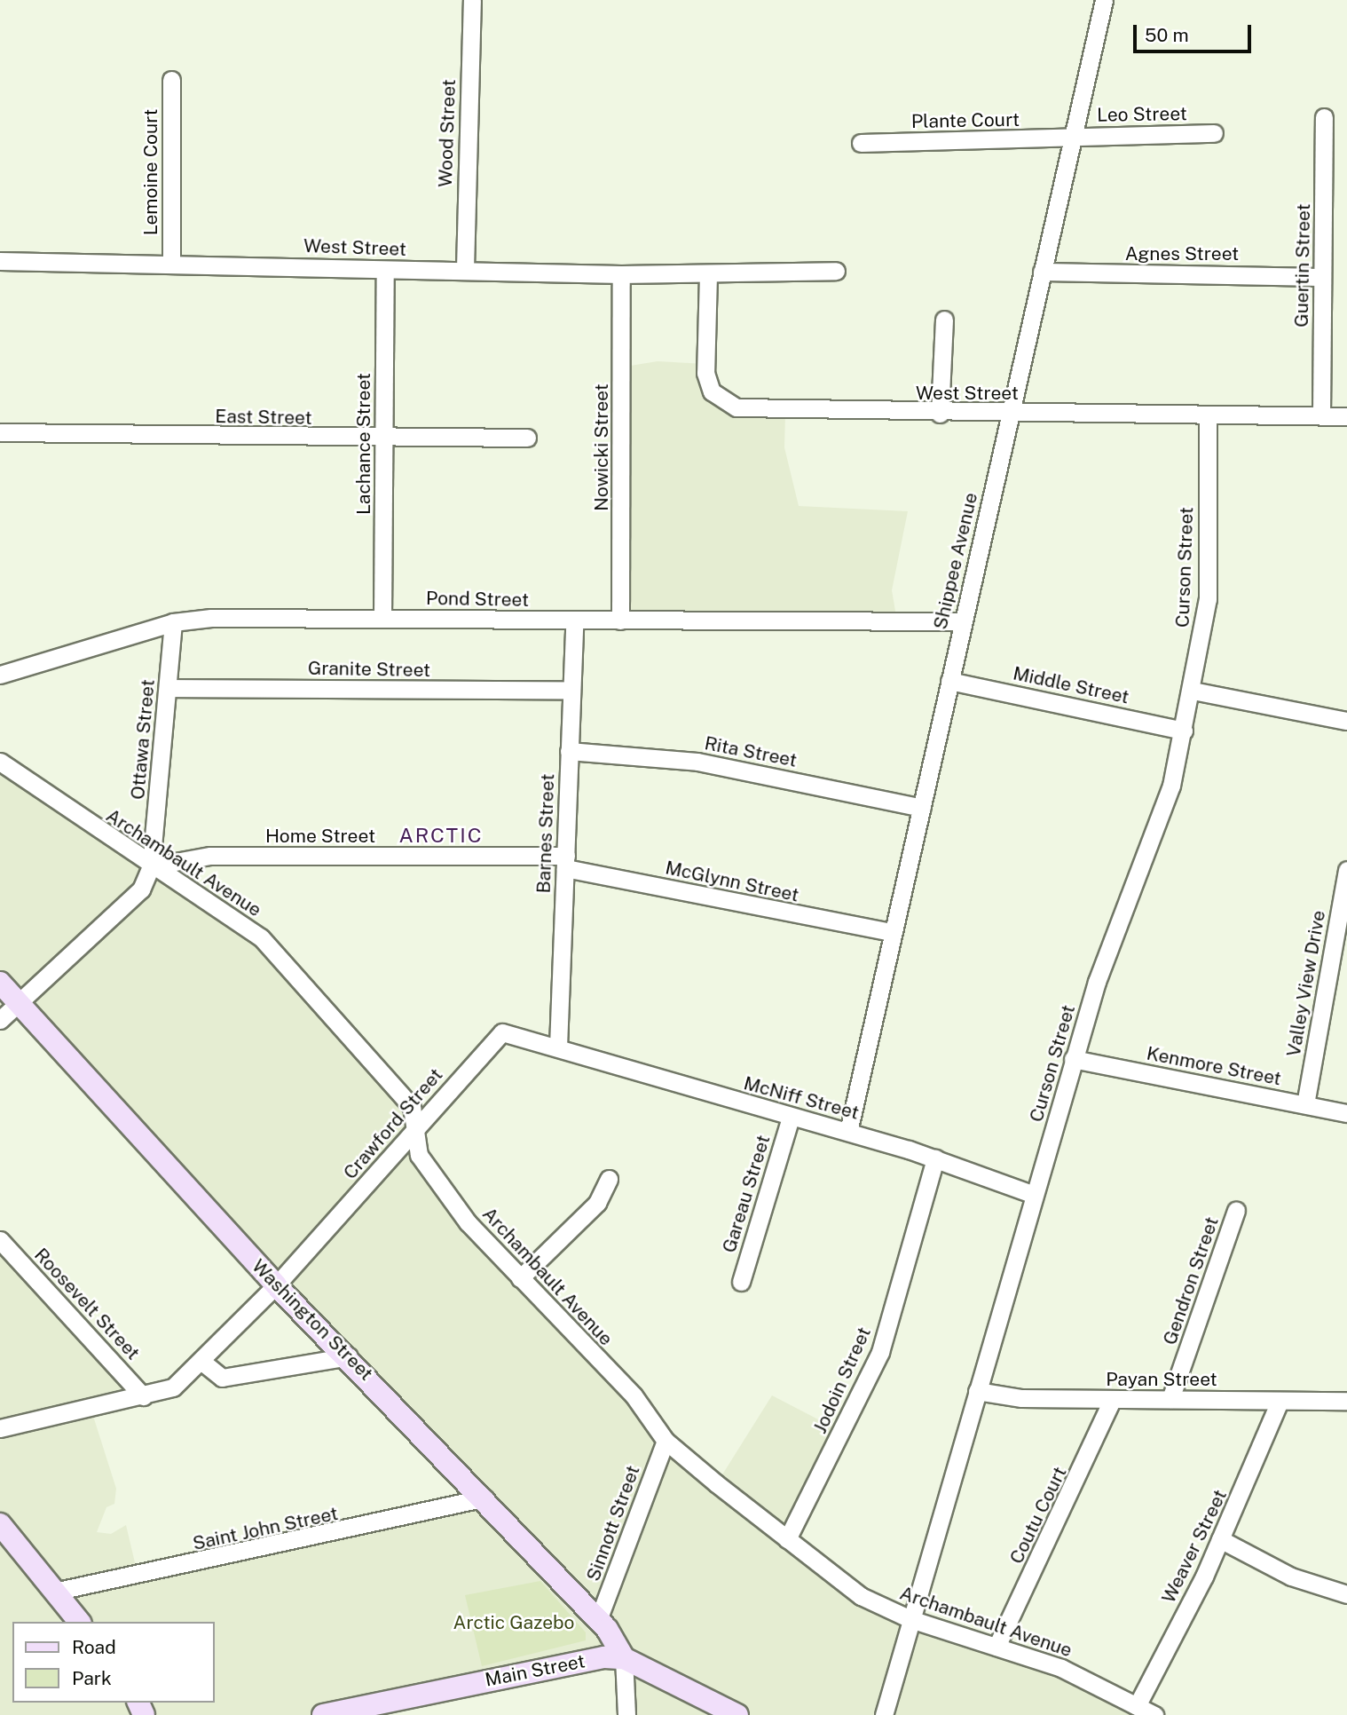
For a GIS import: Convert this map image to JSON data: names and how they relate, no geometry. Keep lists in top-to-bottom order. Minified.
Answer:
{"streets":{"main road":["Washington Street","Main Street"],"street":["Leo Street","Plante Court","Wood Street","Lemoine Court","West Street","Agnes Street","Guertin Street","East Street","Lachance Street","Nowicki Street","Shippee Avenue","Curson Street","Pond Street","Granite Street","Middle Street","Ottawa Street","Rita Street","Barnes Street","Home Street","Archambault Avenue","McGlynn Street","Valley View Drive","Kenmore Street","McNiff Street","Crawford Street","Gareau Street","Gendron Street","Roosevelt Street","Payan Street","Jodoin Street","Coutu Court","Sinnott Street","Saint John Street","Weaver Street"]},"crossings":[["Leo Street","Plante Court"],["Leo Street","Shippee Avenue"],["Plante Court","Shippee Avenue"],["Wood Street","West Street"],["Lemoine Court","West Street"],["West Street","Guertin Street"],["West Street","Lachance Street"],["West Street","Nowicki Street"],["West Street","Shippee Avenue"],["West Street","Curson Street"],["Agnes Street","Guertin Street"],["Agnes Street","Shippee Avenue"],["East Street","Lachance Street"],["Lachance Street","Pond Street"],["Nowicki Street","Pond Street"],["Shippee Avenue","Pond Street"],["Shippee Avenue","Middle Street"],["Shippee Avenue","Rita Street"],["Shippee Avenue","McGlynn Street"],["Shippee Avenue","McNiff Street"],["Curson Street","Middle Street"],["Curson Street","Archambault Avenue"],["Curson Street","Kenmore Street"],["Curson Street","McNiff Street"],["Curson Street","Payan Street"],["Pond Street","Ottawa Street"],["Pond Street","Barnes Street"],["Granite Street","Ottawa Street"],["Granite Street","Barnes Street"],["Ottawa Street","Home Street"],["Ottawa Street","Archambault Avenue"],["Ottawa Street","Washington Street"],["Rita Street","Barnes Street"],["Barnes Street","Home Street"],["Barnes Street","McGlynn Street"],["Barnes Street","McNiff Street"],["Barnes Street","Crawford Street"],["Home Street","Archambault Avenue"],["Home Street","McGlynn Street"],["Archambault Avenue","Crawford Street"],["Archambault Avenue","Jodoin Street"],["Archambault Avenue","Coutu Court"],["Archambault Avenue","Sinnott Street"],["Archambault Avenue","Weaver Street"],["Valley View Drive","Kenmore Street"],["McNiff Street","Crawford Street"],["McNiff Street","Gareau Street"],["McNiff Street","Jodoin Street"],["Crawford Street","Roosevelt Street"],["Crawford Street","Washington Street"],["Gendron Street","Payan Street"],["Washington Street","Sinnott Street"],["Washington Street","Saint John Street"],["Washington Street","Main Street"],["Payan Street","Coutu Court"],["Payan Street","Weaver Street"]],"districts":["ARCTIC"],"parks":["Arctic Gazebo"],"legend":["Road","Park"],"scale_bar":"50 m"}
